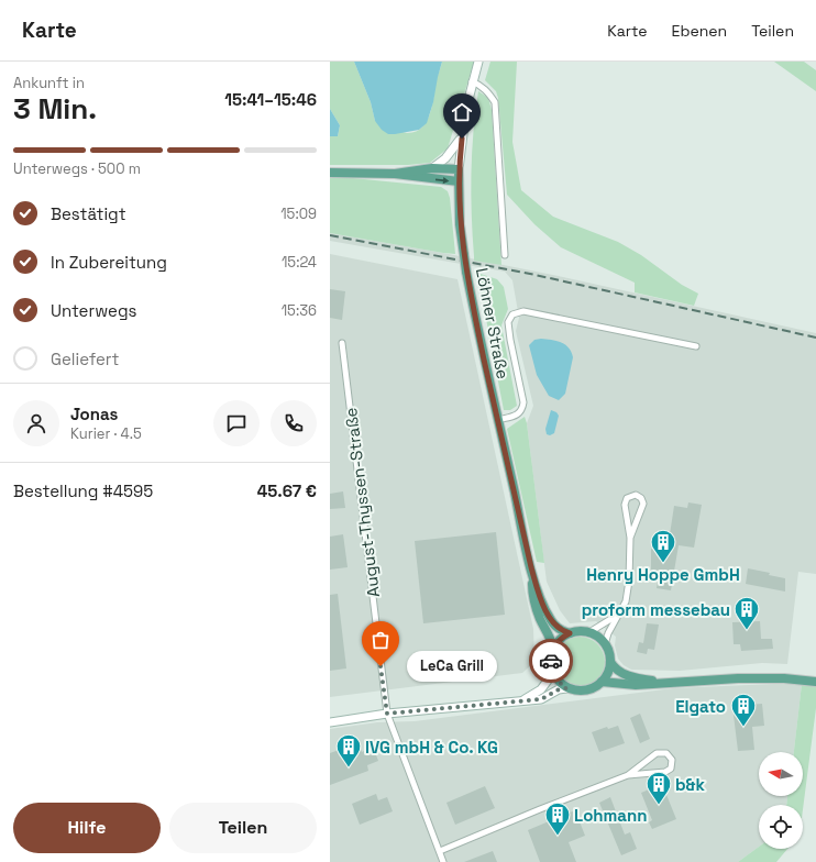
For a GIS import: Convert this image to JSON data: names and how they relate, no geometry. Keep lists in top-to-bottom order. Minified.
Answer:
{"streets":{"main road":["Löhner Straße"],"street":["August-Thyssen-Straße"]},"places":{"building":["Henry Hoppe GmbH","proform messebau","Elgato","IVG mbH & Co. KG","b&k","Lohmann"],"other":["LeCa Grill"]},"north":"left","page":{"header":"Karte","nav":["Karte","Ebenen","Teilen"],"heading":["3 Min.","Ankunft in","15:41–15:46"],"panel":["Jonas","Kurier · 4.5","Bestellung #4595","45.67 €"],"bar":"Unterwegs · 500 m","list":[["Bestätigt","15:09"],["In Zubereitung","15:24"],["Unterwegs","15:36"],"Geliefert"],"bubble":"LeCa Grill","buttons":["Hilfe","Teilen"]}}
